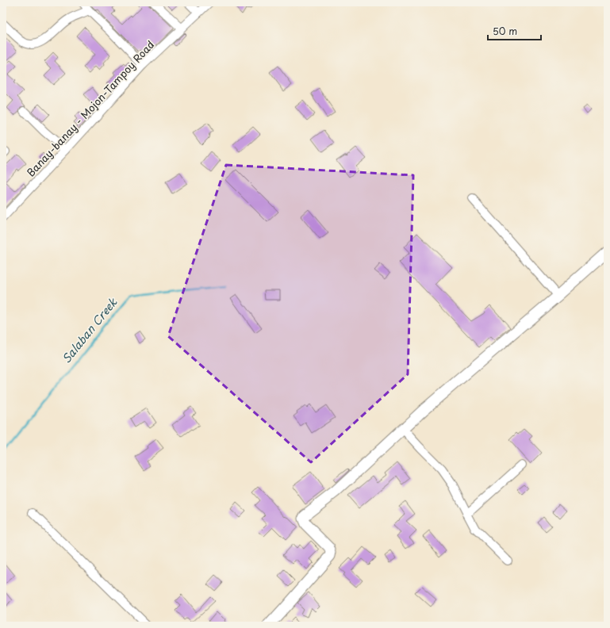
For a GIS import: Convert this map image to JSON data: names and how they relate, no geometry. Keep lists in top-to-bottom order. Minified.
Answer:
{"streets":{"street":["Banay-banay - Mojon-Tampoy Road"]},"water":["Salaban Creek"],"scale_bar":"50 m"}
